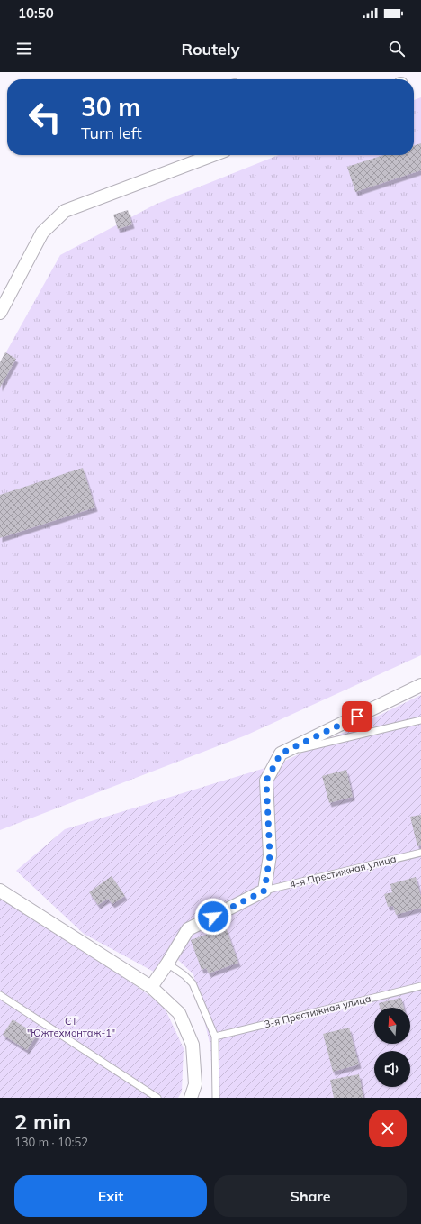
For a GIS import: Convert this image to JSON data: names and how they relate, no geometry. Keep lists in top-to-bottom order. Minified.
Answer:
{"streets":{"lane":["4-я Престижная улица","3-я Престижная улица"]},"parks":["СТ \"Южтехмонтаж-1\""],"north":"top","page":{"status":"10:50","header":"Routely","turn":["30 m","Turn left"],"heading":["2 min","130 m · 10:52"],"buttons":["Exit","Share"]}}
